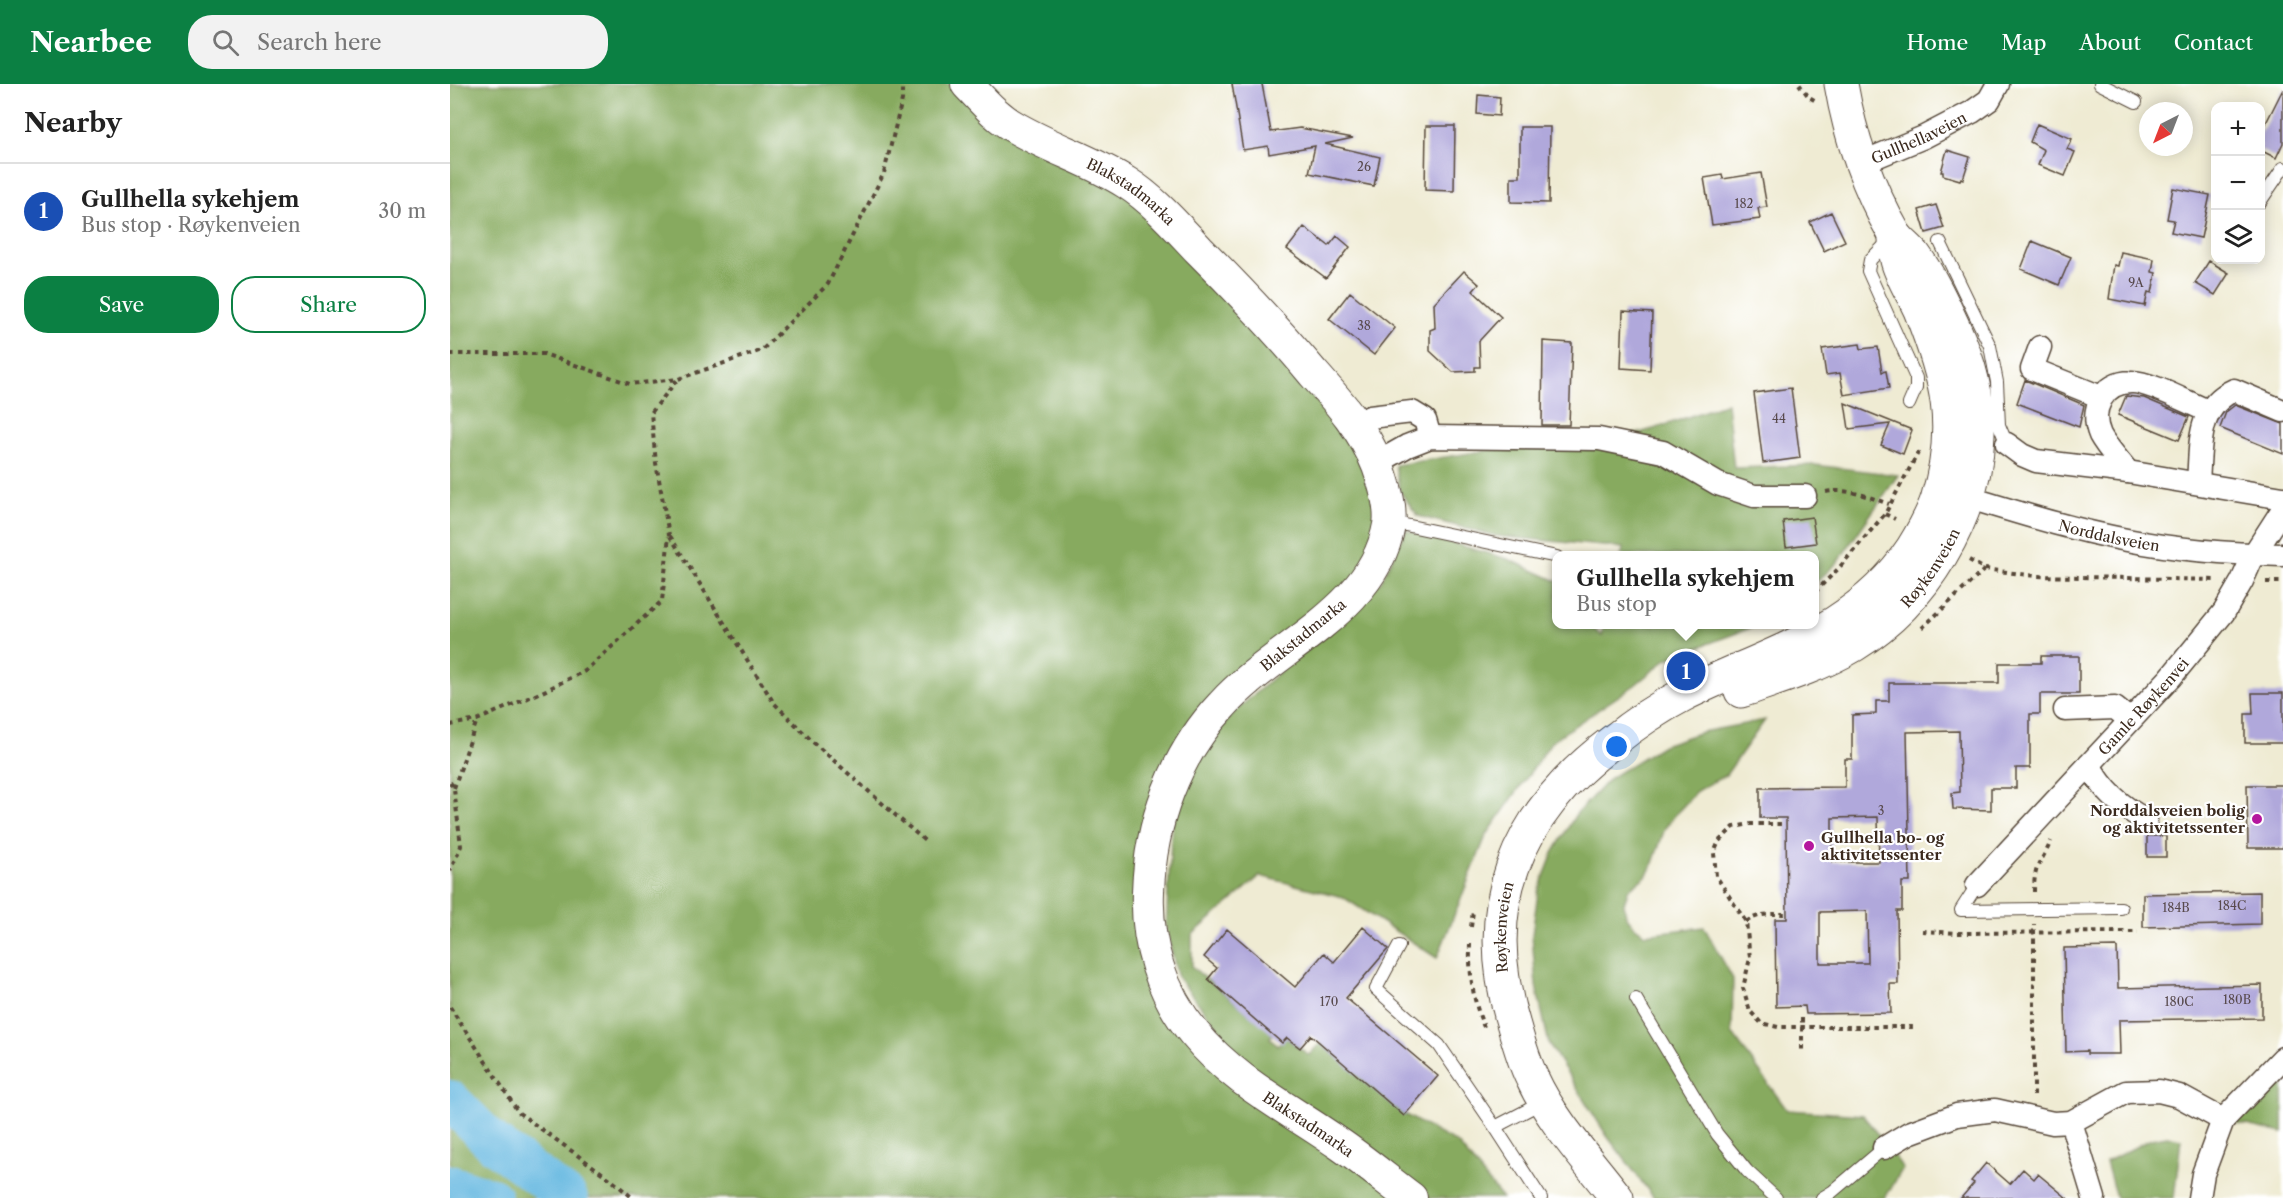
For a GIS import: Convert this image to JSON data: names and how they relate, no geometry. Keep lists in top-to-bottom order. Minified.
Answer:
{"streets":{"main road":["Blakstadmarka","Røykenveien"],"street":["Gullhellaveien","Norddalsveien","Gamle Røykenvei"]},"crossings":[["Gullhellaveien","Røykenveien"],["Norddalsveien","Røykenveien"],["Norddalsveien","Gamle Røykenvei"]],"places":["Norddalsveien bolig og aktivitetssenter","Gullhella bo- og aktivitetssenter"],"house_numbers":["26","182","9A","38","44","3","184C","184B","180B","170","180C"],"north":"bottom left","page":{"header":"Nearbee","search":"Search here","nav":["Home","Map","About","Contact"],"heading":"Nearby","map_buttons":["+","−"],"list":[{"mark":"1","name":"Gullhella sykehjem","note":"Bus stop · Røykenveien","value":"30 m"}],"buttons":["Save","Share"],"popup":["Gullhella sykehjem","Bus stop"],"pins":"1"}}
